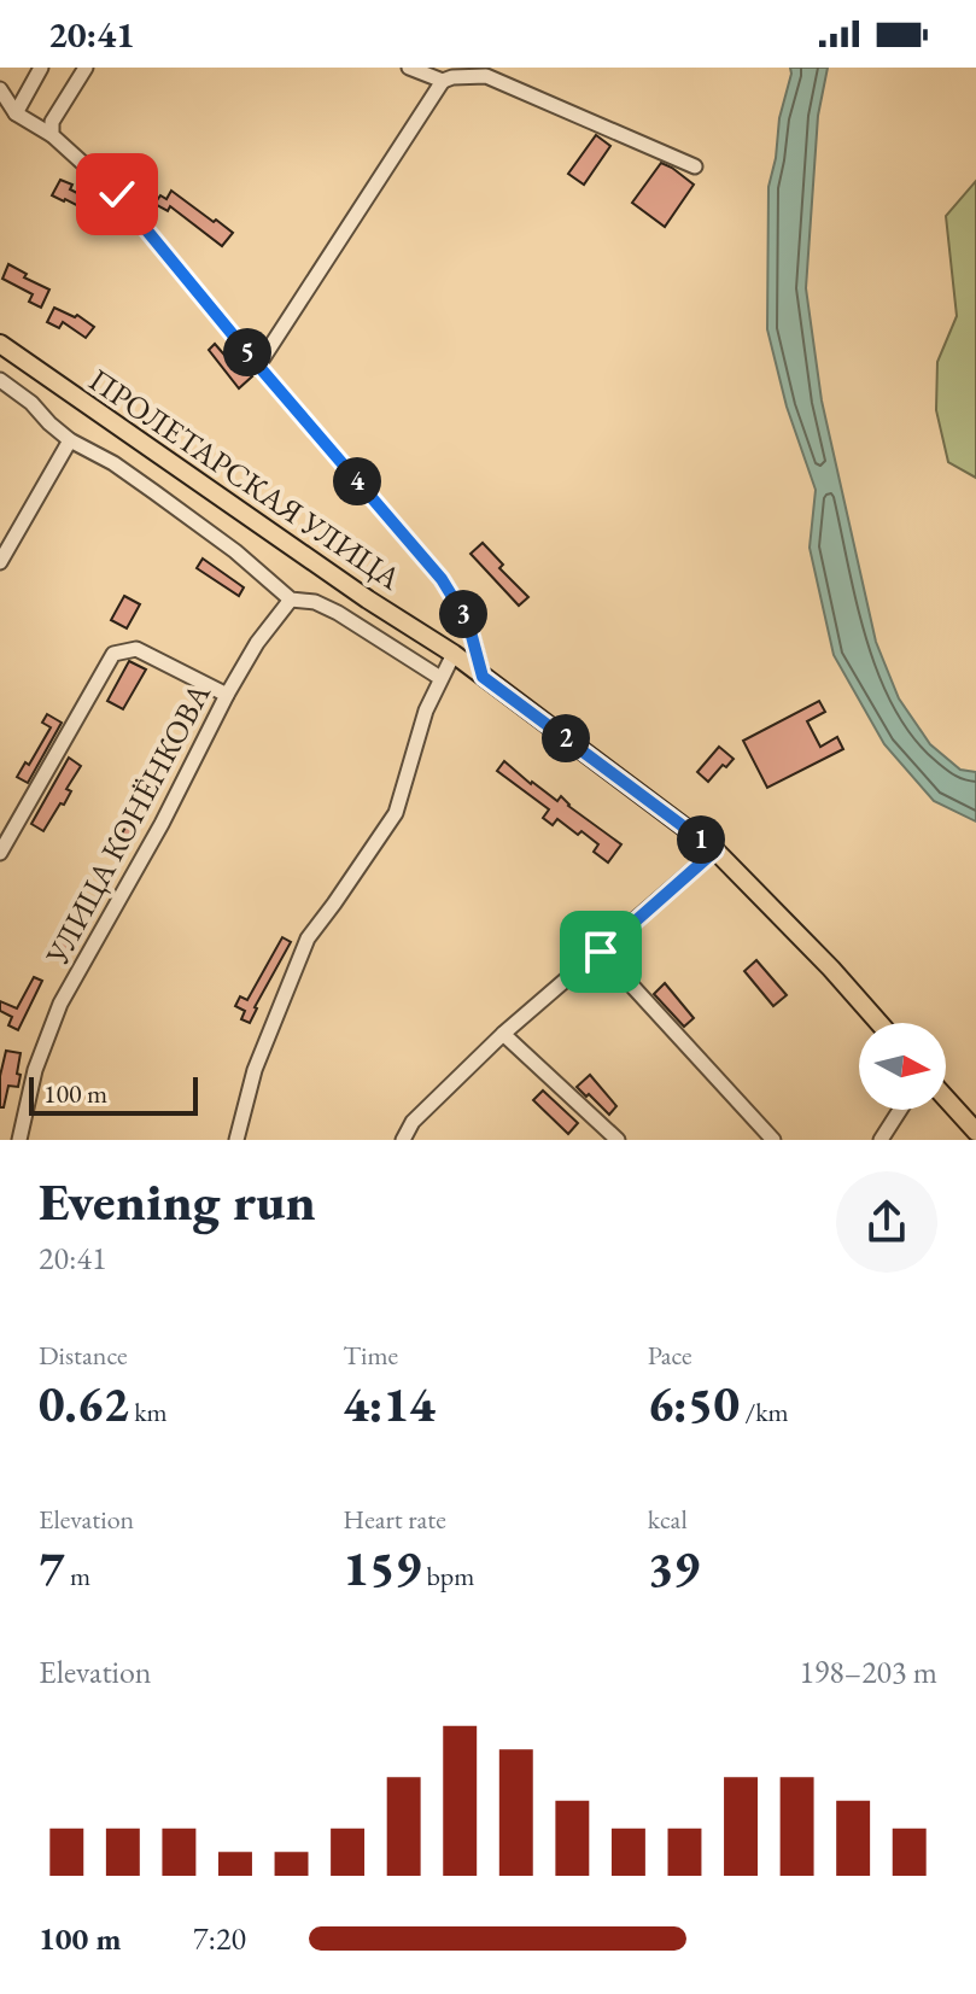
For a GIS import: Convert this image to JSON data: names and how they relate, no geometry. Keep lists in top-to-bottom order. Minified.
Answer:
{"streets":{"main road":["ПРОЛЕТАРСКАЯ УЛИЦА"],"street":["УЛИЦА КОНЁНКОВА"]},"crossings":[["ПРОЛЕТАРСКАЯ УЛИЦА","УЛИЦА КОНЁНКОВА"]],"scale_bar":"100 m","north":"right","page":{"status":"20:41","pins":["5","4","3","2","1"],"scale":"100 m","heading":["Evening run","20:41"],"stats":[["Distance","0.62 km"],["Time","4:14"],["Pace","6:50 /km"],["Elevation","7 m"],["Heart rate","159 bpm"],["kcal","39"]],"chart":["Elevation","198–203 m"],"list":[{"name":"100 m","note":"7:20"}]}}
